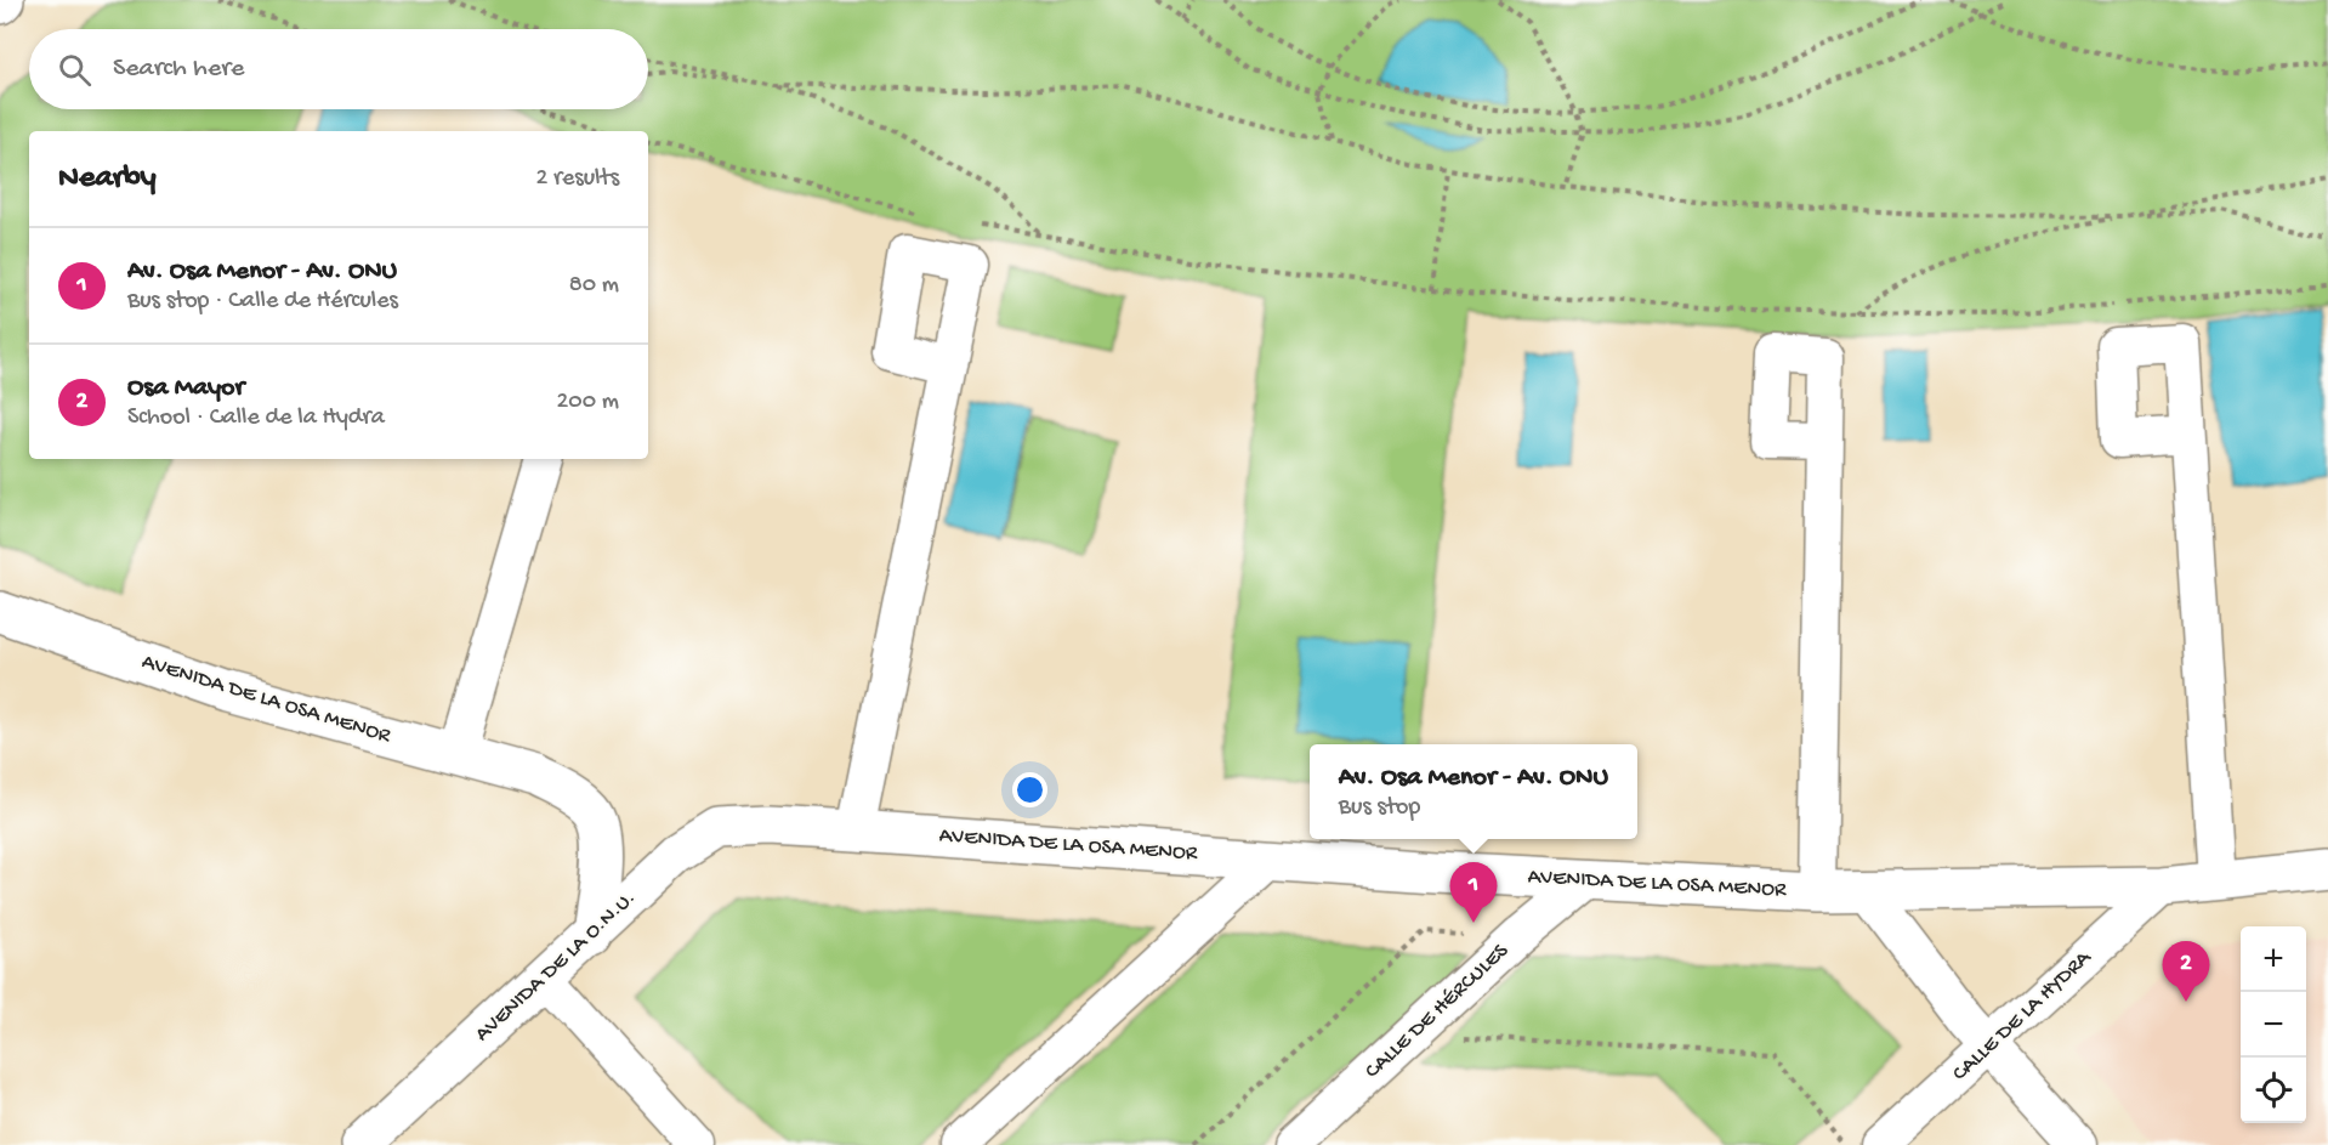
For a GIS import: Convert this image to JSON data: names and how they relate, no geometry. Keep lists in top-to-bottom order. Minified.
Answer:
{"streets":{"street":["AVENIDA DE LA OSA MENOR","AVENIDA DE LA O.N.U.","CALLE DE HÉRCULES","CALLE DE LA HYDRA"]},"crossings":[["AVENIDA DE LA OSA MENOR","AVENIDA DE LA O.N.U."],["AVENIDA DE LA OSA MENOR","CALLE DE HÉRCULES"],["AVENIDA DE LA OSA MENOR","CALLE DE LA HYDRA"]],"page":{"search":"Search here","heading":["Nearby","2 results"],"list":[{"mark":"1","name":"Av. Osa Menor - Av. ONU","note":"Bus stop · Calle de Hércules","value":"80 m"},{"mark":"2","name":"Osa Mayor","note":"School · Calle de la Hydra","value":"200 m"}],"popup":["Av. Osa Menor - Av. ONU","Bus stop"],"pins":["1","2"],"map_buttons":["+","−"]}}
